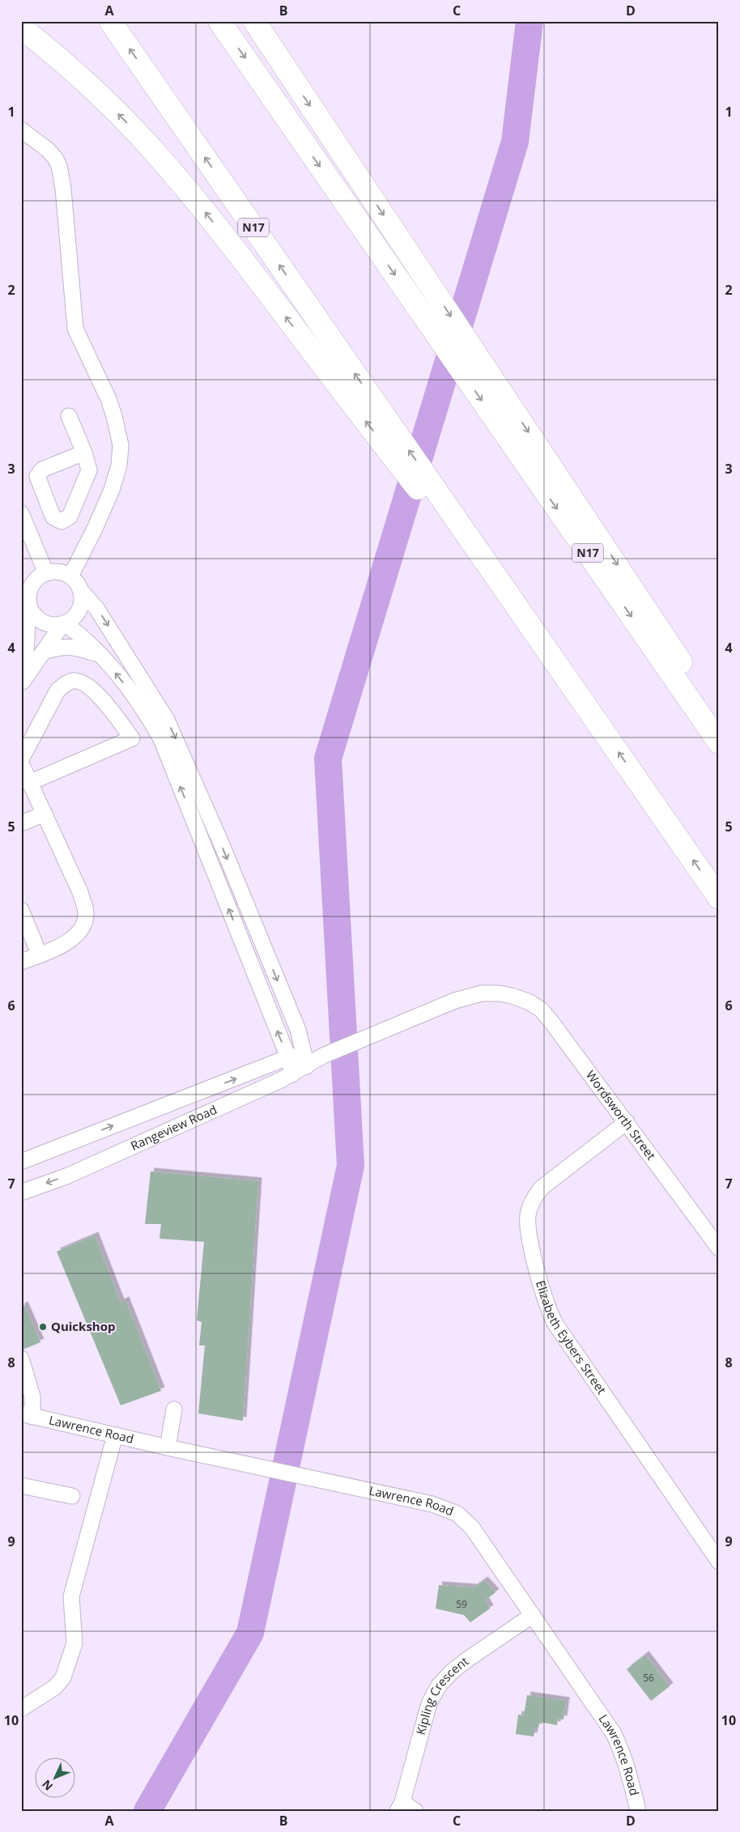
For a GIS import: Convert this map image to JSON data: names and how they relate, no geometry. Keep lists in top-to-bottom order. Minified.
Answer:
{"streets":{"highway":["N17"],"street":["Wordsworth Street","Rangeview Road","Elizabeth Eybers Street","Lawrence Road","Kipling Crescent"]},"crossings":[["Wordsworth Street","Rangeview Road"],["Wordsworth Street","Elizabeth Eybers Street"],["Lawrence Road","Kipling Crescent"]],"places":["Quickshop"],"house_numbers":["59","56"],"north":"bottom left","grid":{"columns":["A","B","C","D"],"rows":["1","2","3","4","5","6","7","8","9","10"]}}
